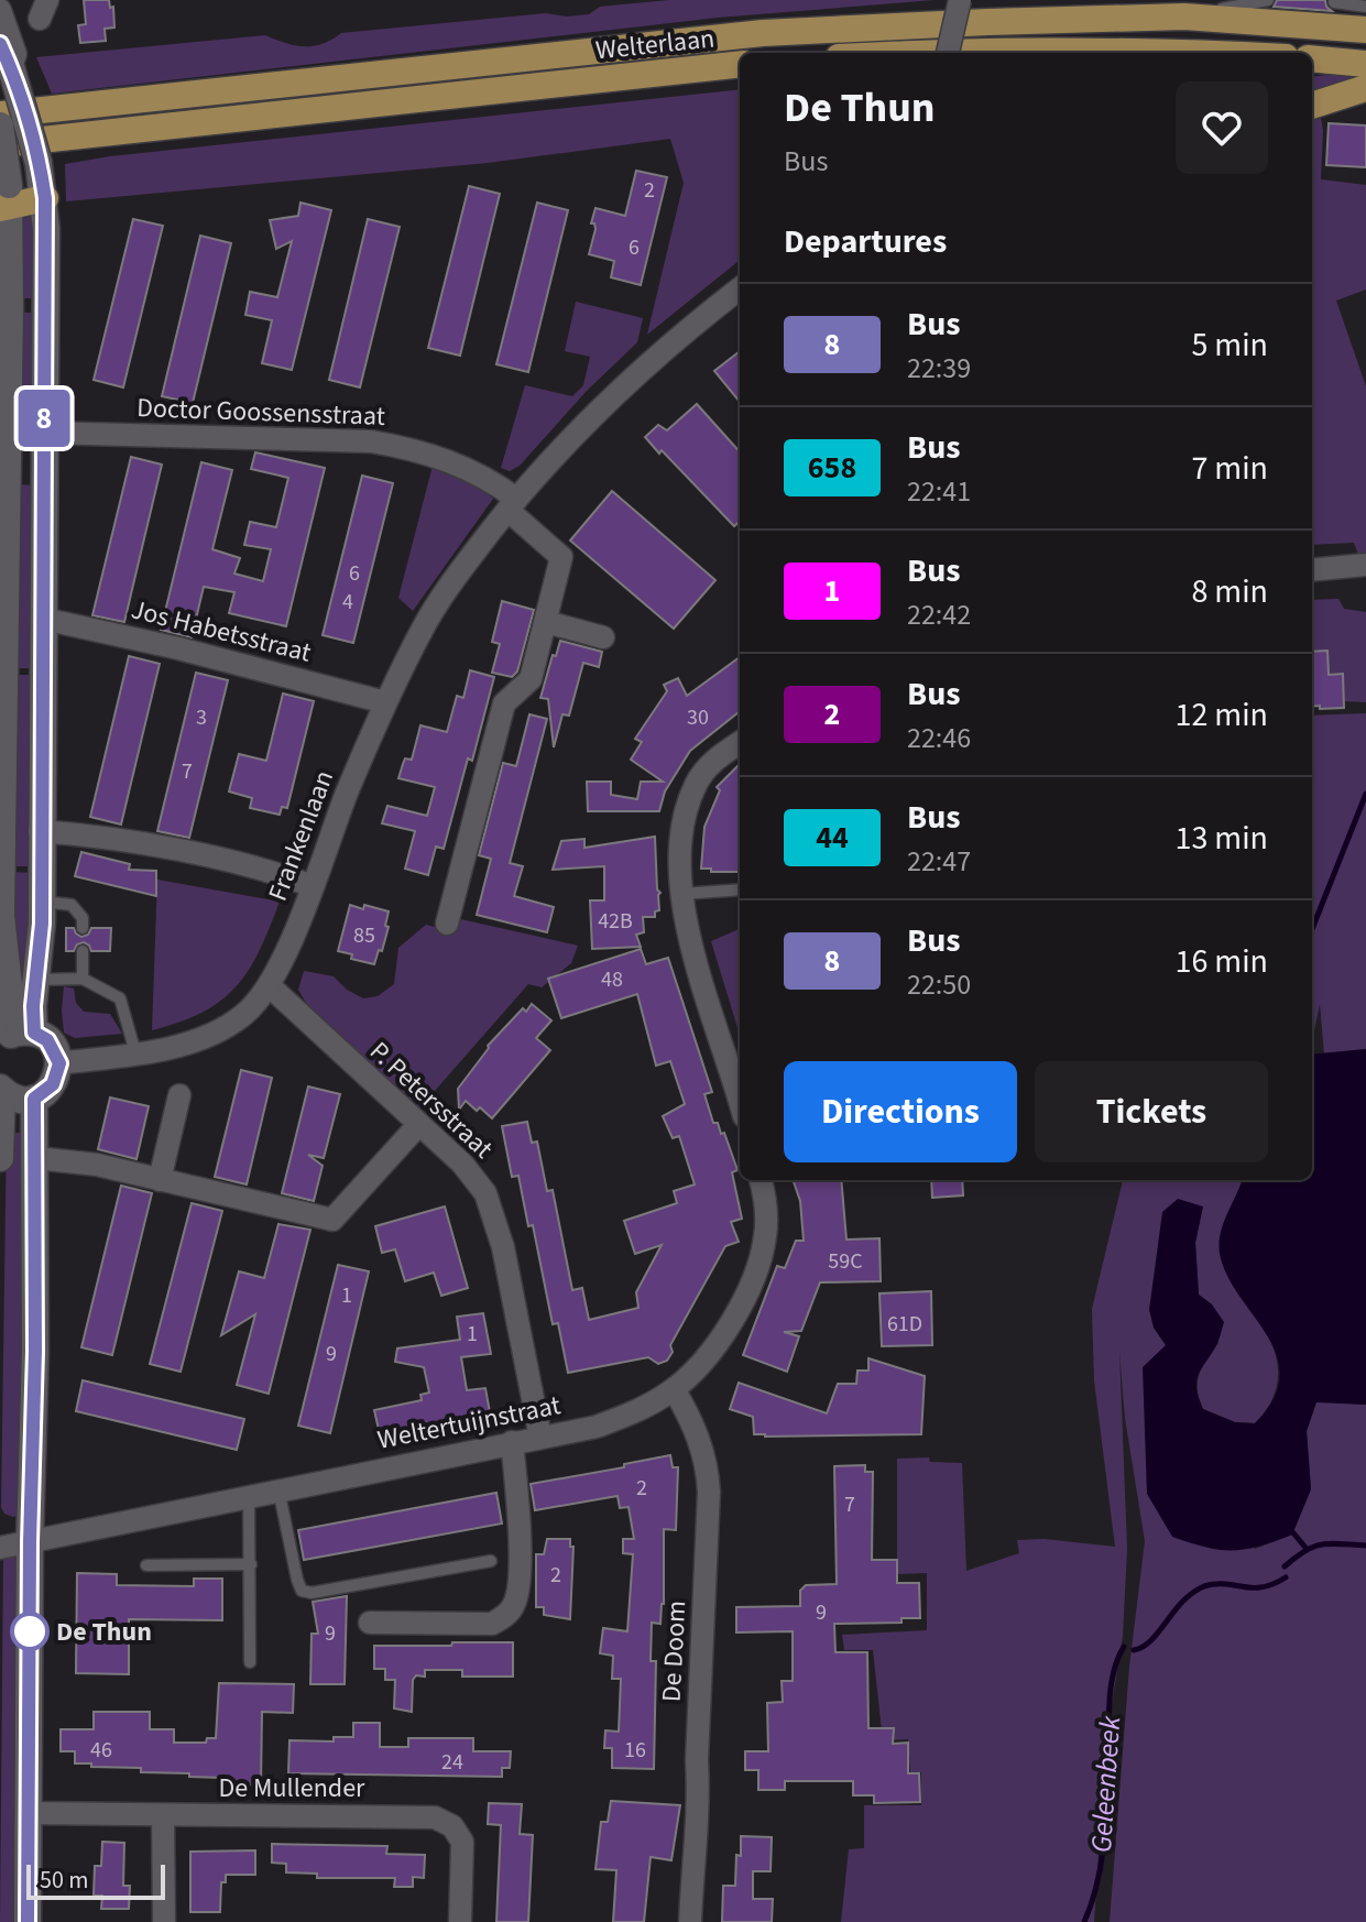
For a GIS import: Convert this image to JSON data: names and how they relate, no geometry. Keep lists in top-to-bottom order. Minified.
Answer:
{"streets":{"main road":["Welterlaan"],"street":["Doctor Goossensstraat","Jos Habetsstraat","Frankenlaan","P. Petersstraat","Weltertuijnstraat","De Doom","De Mullender"]},"crossings":[["Doctor Goossensstraat","Frankenlaan"],["Jos Habetsstraat","Frankenlaan"],["Frankenlaan","P. Petersstraat"],["P. Petersstraat","Weltertuijnstraat"],["Weltertuijnstraat","De Doom"]],"water":["Geleenbeek"],"places":["De Thun"],"lines":["bus line 8"],"house_numbers":["2","6","6","4","3","30","7","42B","85","48","59C","1","61D","1","9","2","7","2","9","9","46","16","24"],"scale_bar":"50 m","page":{"on_map":"8","heading":[["De Thun","Bus"],"Departures"],"list":[{"mark":"8","name":"Bus","note":"22:39","value":"5 min"},{"mark":"658","name":"Bus","note":"22:41","value":"7 min"},{"mark":"1","name":"Bus","note":"22:42","value":"8 min"},{"mark":"2","name":"Bus","note":"22:46","value":"12 min"},{"mark":"44","name":"Bus","note":"22:47","value":"13 min"},{"mark":"8","name":"Bus","note":"22:50","value":"16 min"}],"buttons":["Directions","Tickets"],"scale":"50 m"}}
